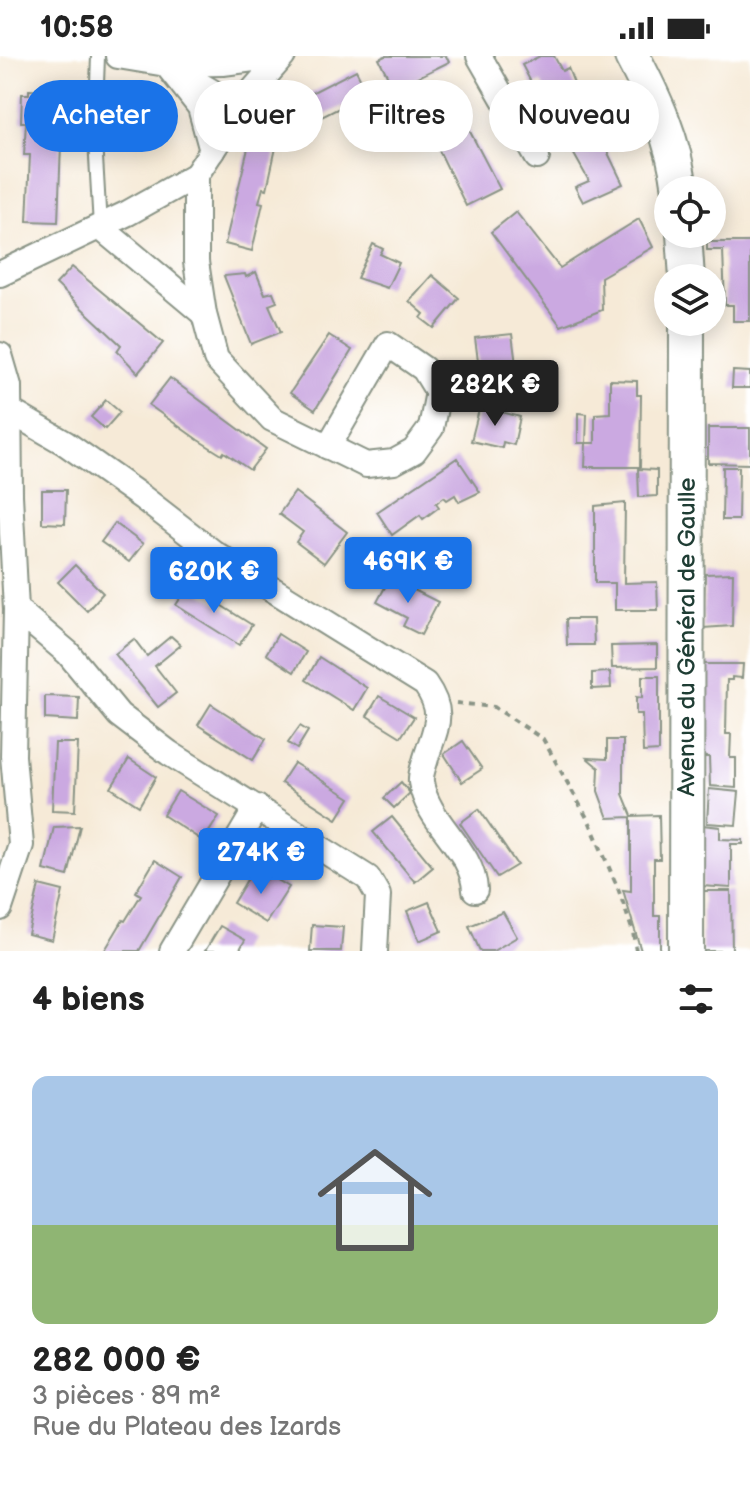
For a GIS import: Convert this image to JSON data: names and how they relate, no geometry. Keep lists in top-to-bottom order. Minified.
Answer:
{"streets":{"main road":["Avenue du Général de Gaulle"]},"page":{"status":"10:58","chip":["Acheter","Louer","Filtres","Nouveau"],"price":["282K €","469K €","620K €","274K €"],"heading":"4 biens","list":[{"name":"282 000 €","note":"3 pièces · 89 m² · Rue du Plateau des Izards"}]}}
